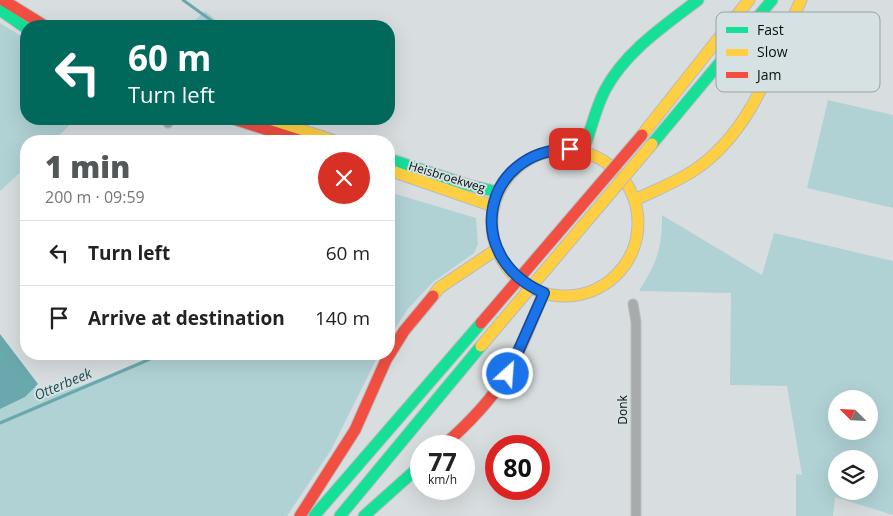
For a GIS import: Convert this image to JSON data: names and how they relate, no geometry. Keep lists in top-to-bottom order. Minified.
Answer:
{"streets":{"main road":["Heisbroekweg"],"street":["Donk"]},"water":["Otterbeek"],"legend":["Fast","Slow","Jam"],"north":"top left","page":{"turn":["60 m","Turn left"],"heading":["1 min","200 m · 09:59"],"list":[{"name":"Turn left","value":"60 m"},{"name":"Arrive at destination","value":"140 m"}],"speed":"77 km/h","limit":"80"}}
